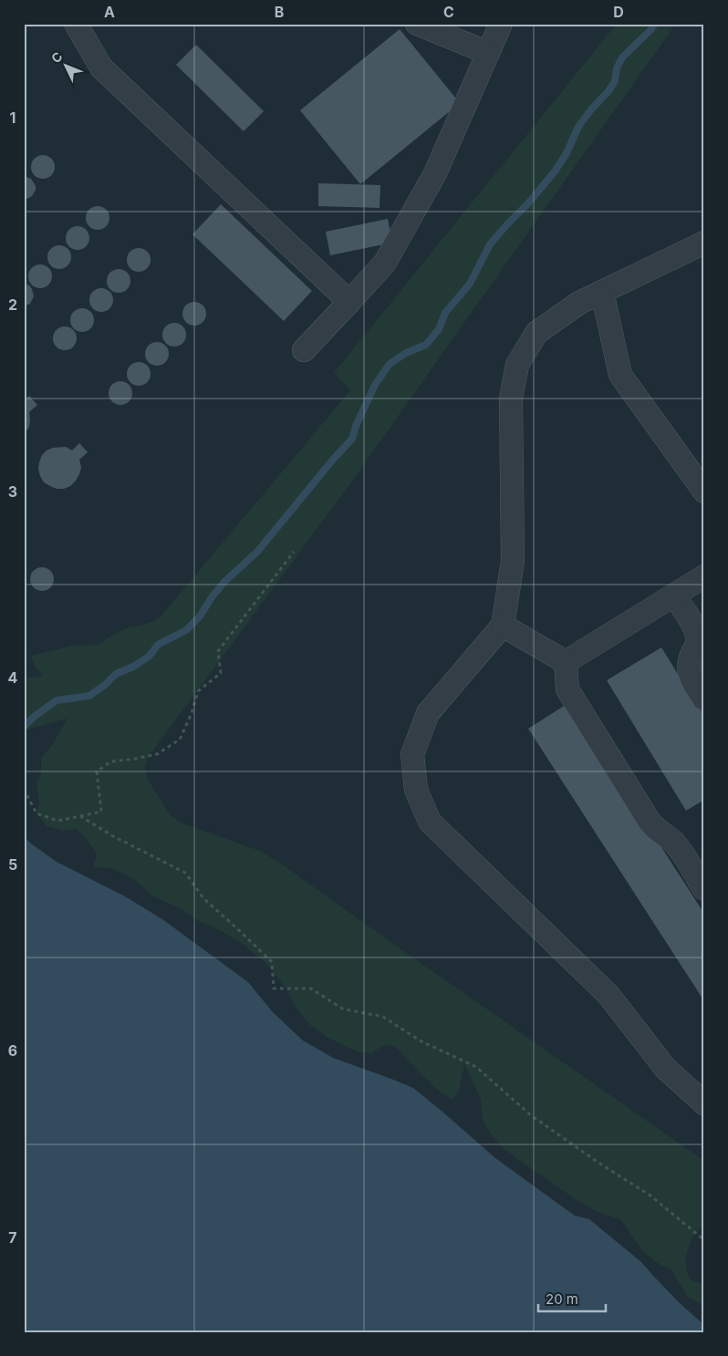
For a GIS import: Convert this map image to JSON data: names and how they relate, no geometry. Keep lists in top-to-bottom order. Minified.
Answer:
{"scale_bar":"20 m","north":"top left","grid":{"columns":["A","B","C","D"],"rows":["1","2","3","4","5","6","7"]}}
